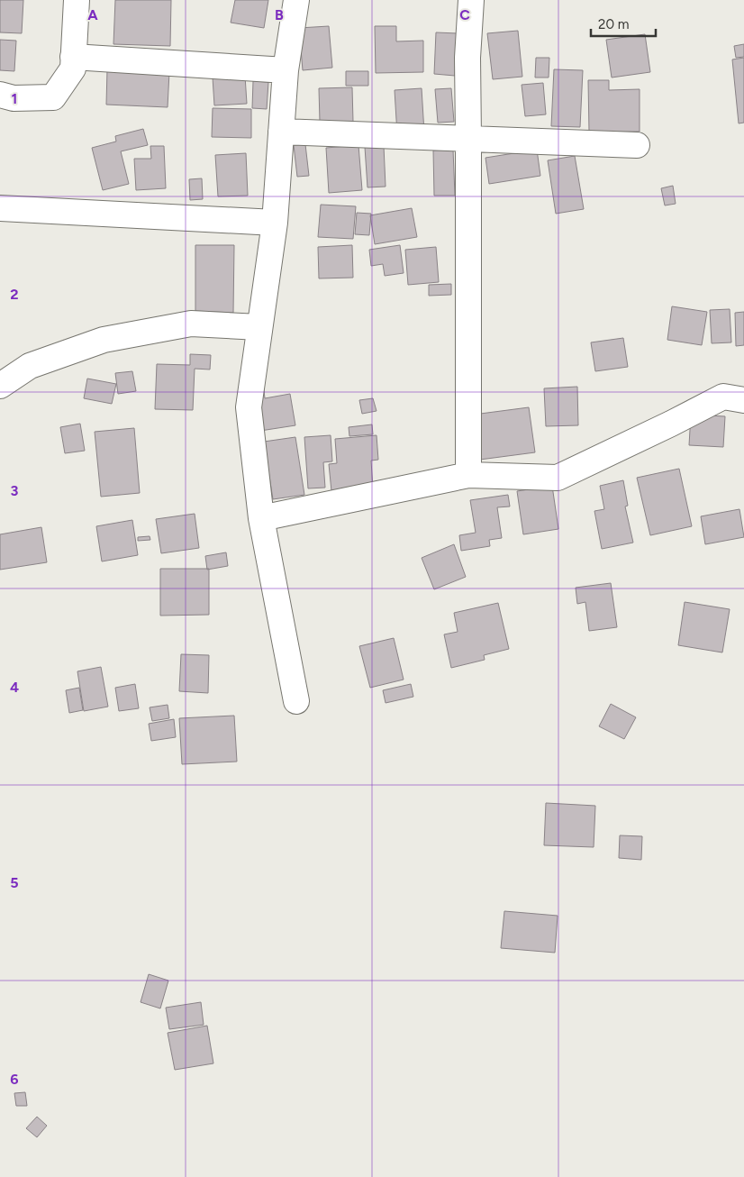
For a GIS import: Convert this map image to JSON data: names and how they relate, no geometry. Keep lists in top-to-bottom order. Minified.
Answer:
{"scale_bar":"20 m","grid":{"columns":["A","B","C"],"rows":["1","2","3","4","5","6"]}}
